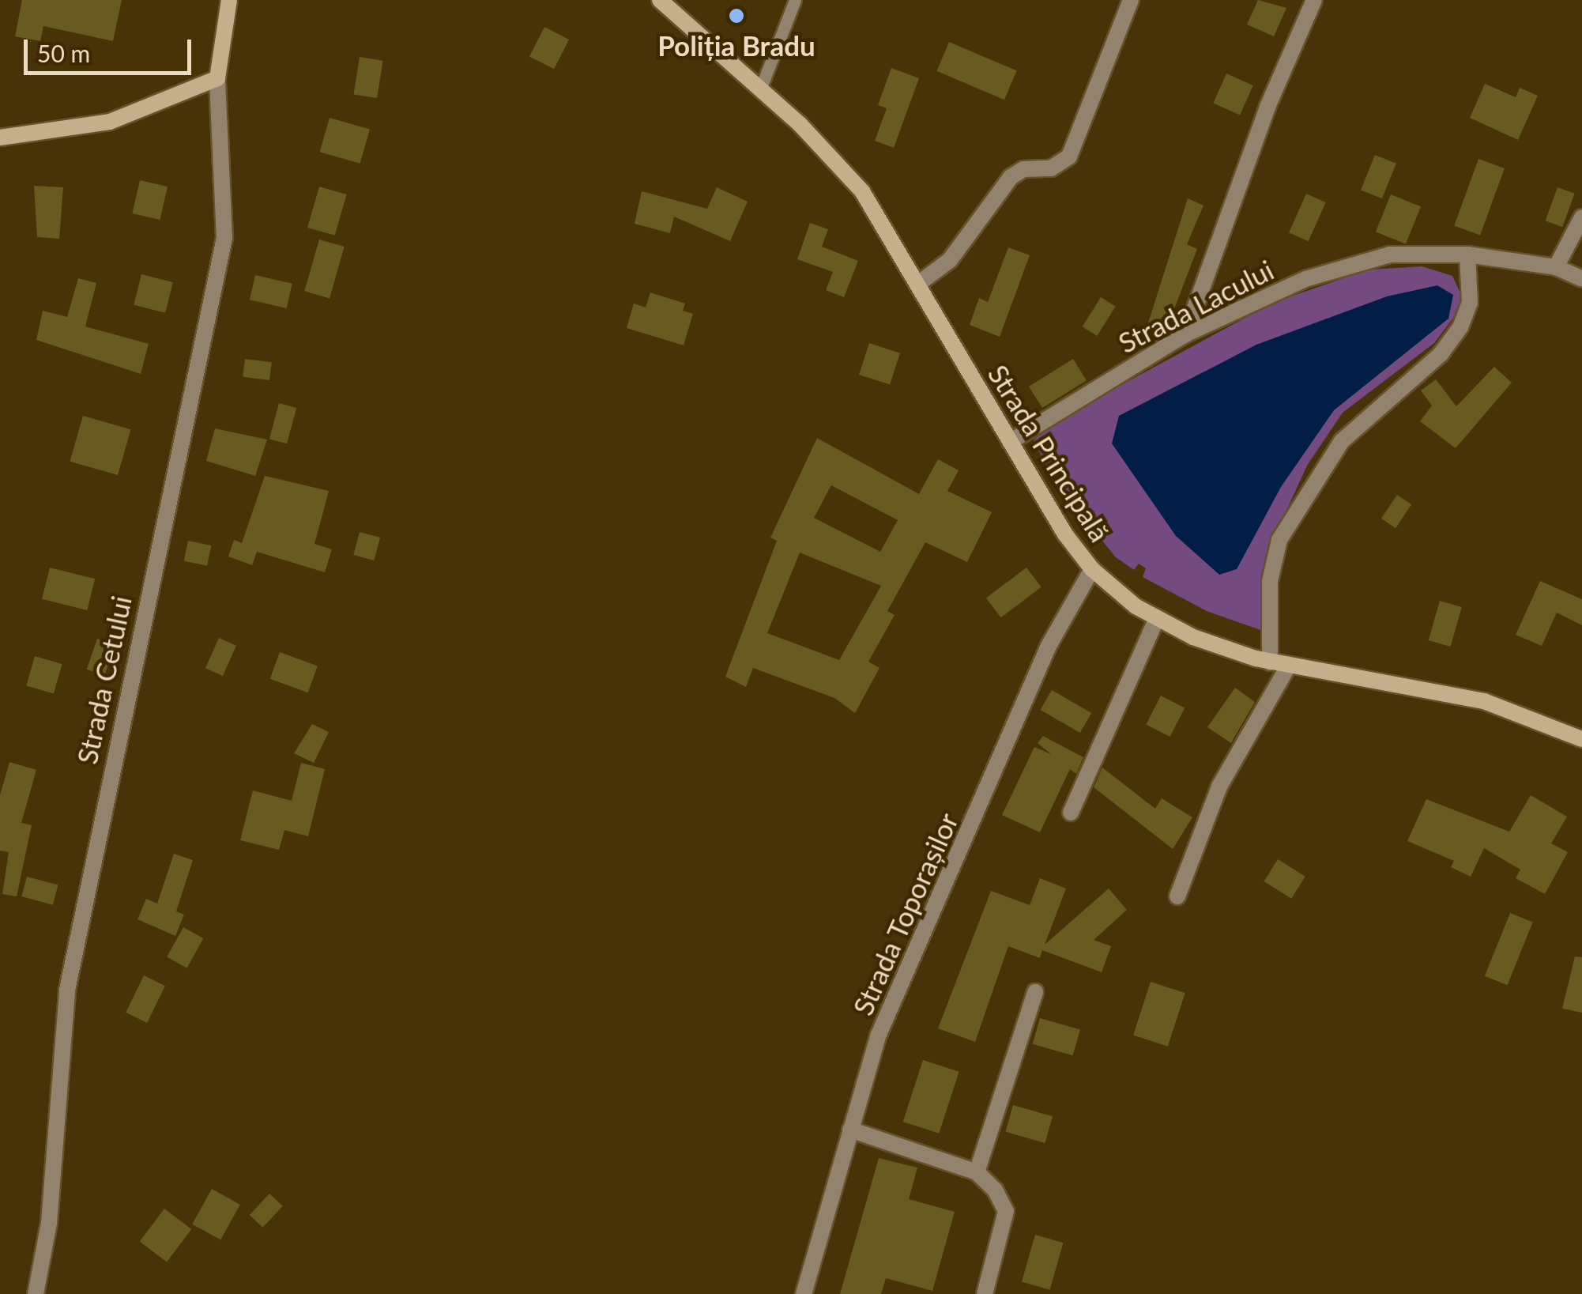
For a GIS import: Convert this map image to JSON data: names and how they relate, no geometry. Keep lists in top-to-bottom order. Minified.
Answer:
{"streets":{"main road":["Strada Principală"],"street":["Strada Lacului","Strada Cetului","Strada Toporașilor"]},"crossings":[["Strada Lacului","Strada Principală"],["Strada Principală","Strada Toporașilor"]],"places":["Poliția Bradu"],"scale_bar":"50 m"}
